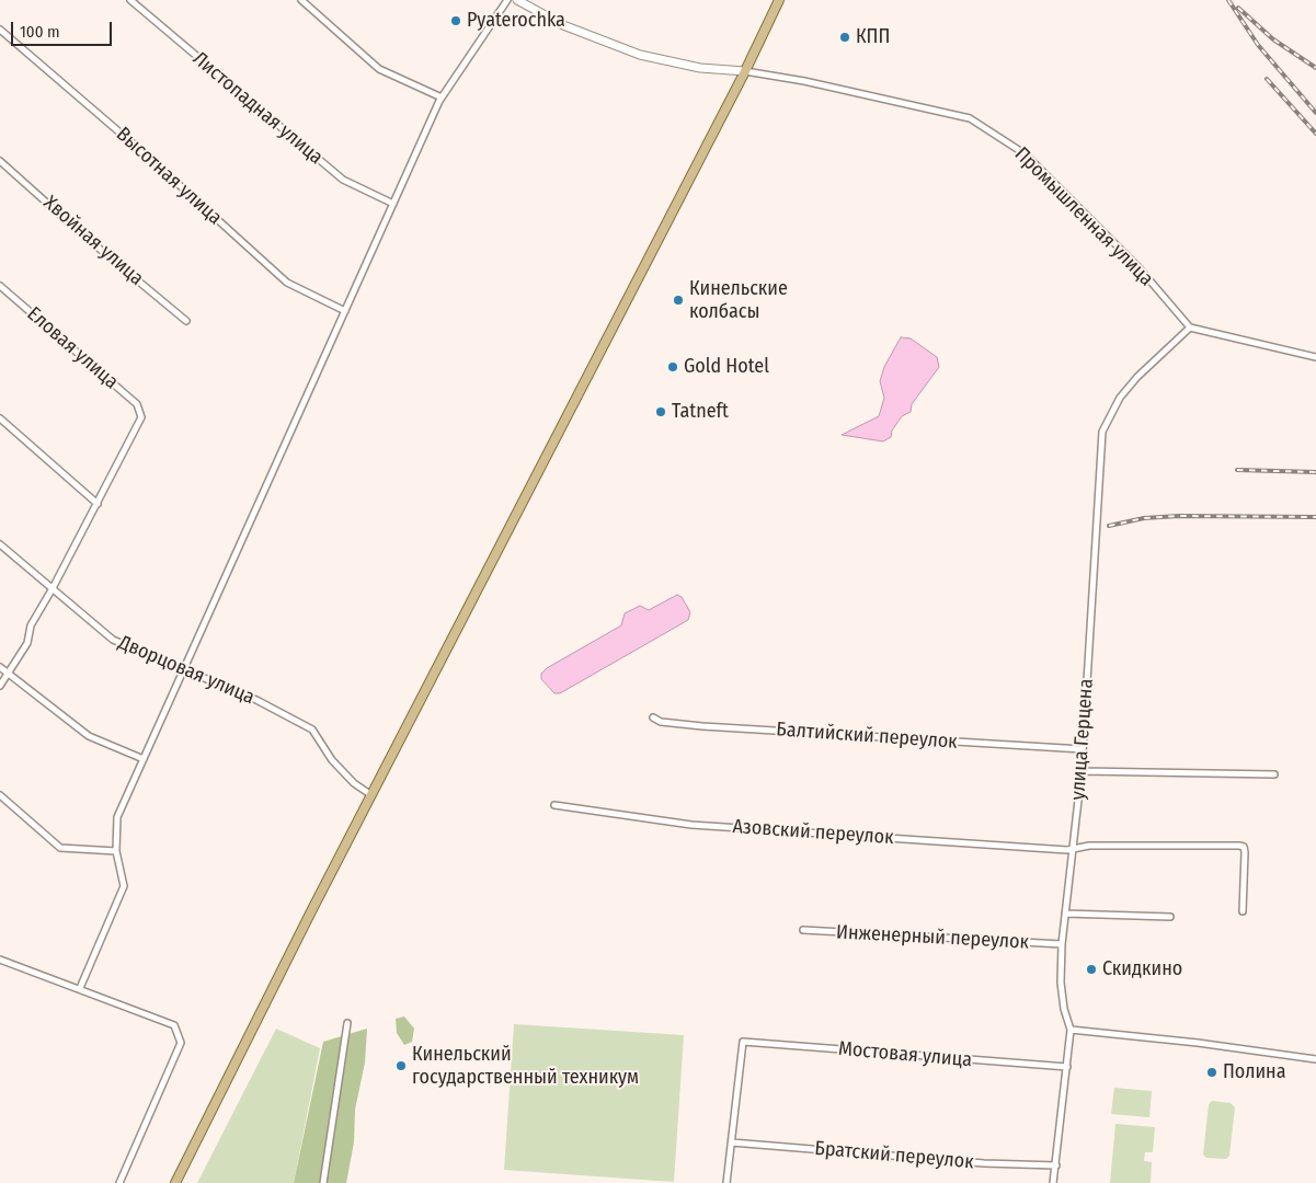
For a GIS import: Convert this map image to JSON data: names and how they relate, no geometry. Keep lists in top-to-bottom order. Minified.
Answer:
{"streets":{"street":["Листопадная улица","Высотная улица","Промышленная улица","Хвойная улица","Еловая улица","Дворцовая улица","Балтийский переулок","улица Герцена","Азовский переулок","Инженерный переулок","Мостовая улица","Братский переулок"]},"crossings":[["Промышленная улица","улица Герцена"],["Балтийский переулок","улица Герцена"],["улица Герцена","Азовский переулок"],["улица Герцена","Инженерный переулок"],["улица Герцена","Мостовая улица"],["улица Герцена","Братский переулок"],["Мостовая улица","Братский переулок"]],"places":["Pyaterochka","КПП","Кинельские колбасы","Gold Hotel","Tatneft","Скидкино","Кинельский государственный техникум","Полина"],"scale_bar":"100 m"}
